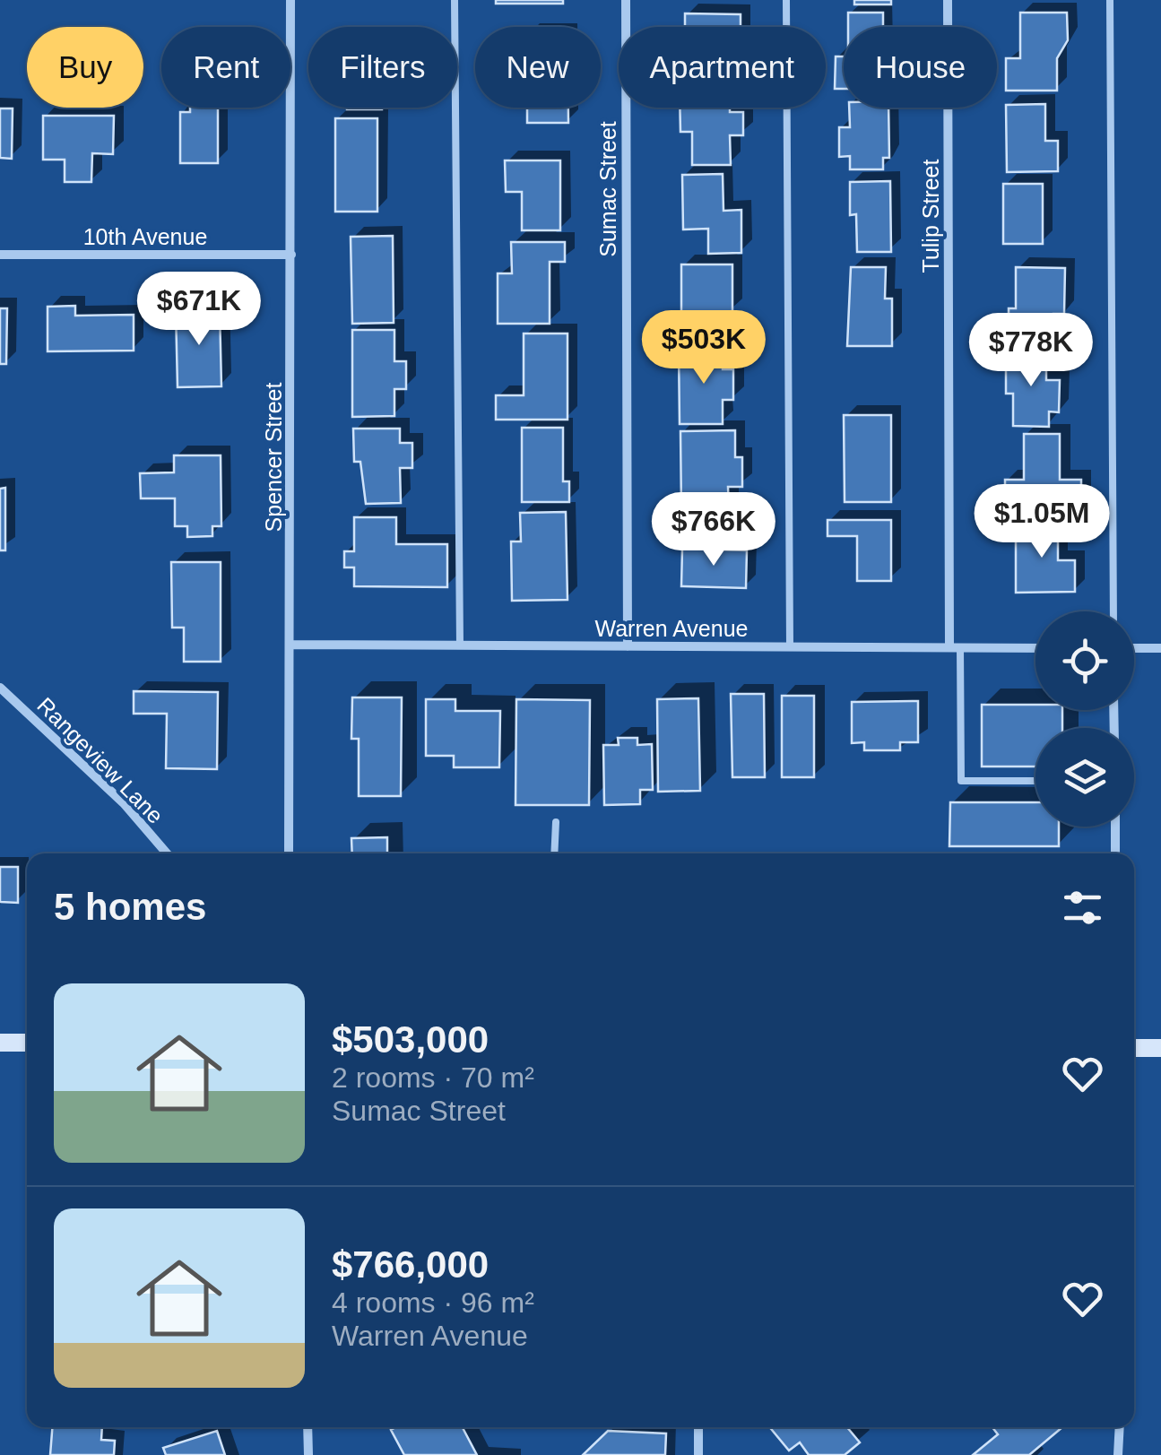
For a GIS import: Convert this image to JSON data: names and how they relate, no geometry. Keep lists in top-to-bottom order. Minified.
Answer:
{"streets":{"street":["Sumac Street","Tulip Street","10th Avenue","Spencer Street","Warren Avenue","Rangeview Lane"]},"crossings":[["Sumac Street","Warren Avenue"],["Tulip Street","Warren Avenue"],["10th Avenue","Spencer Street"],["Spencer Street","Warren Avenue"]],"page":{"chip":["Buy","Rent","Filters","New","Apartment","House"],"price":["$671K","$503K","$778K","$1.05M","$766K"],"heading":"5 homes","list":[{"name":"$503,000","note":"2 rooms · 70 m² · Sumac Street"},{"name":"$766,000","note":"4 rooms · 96 m² · Warren Avenue"}]}}
